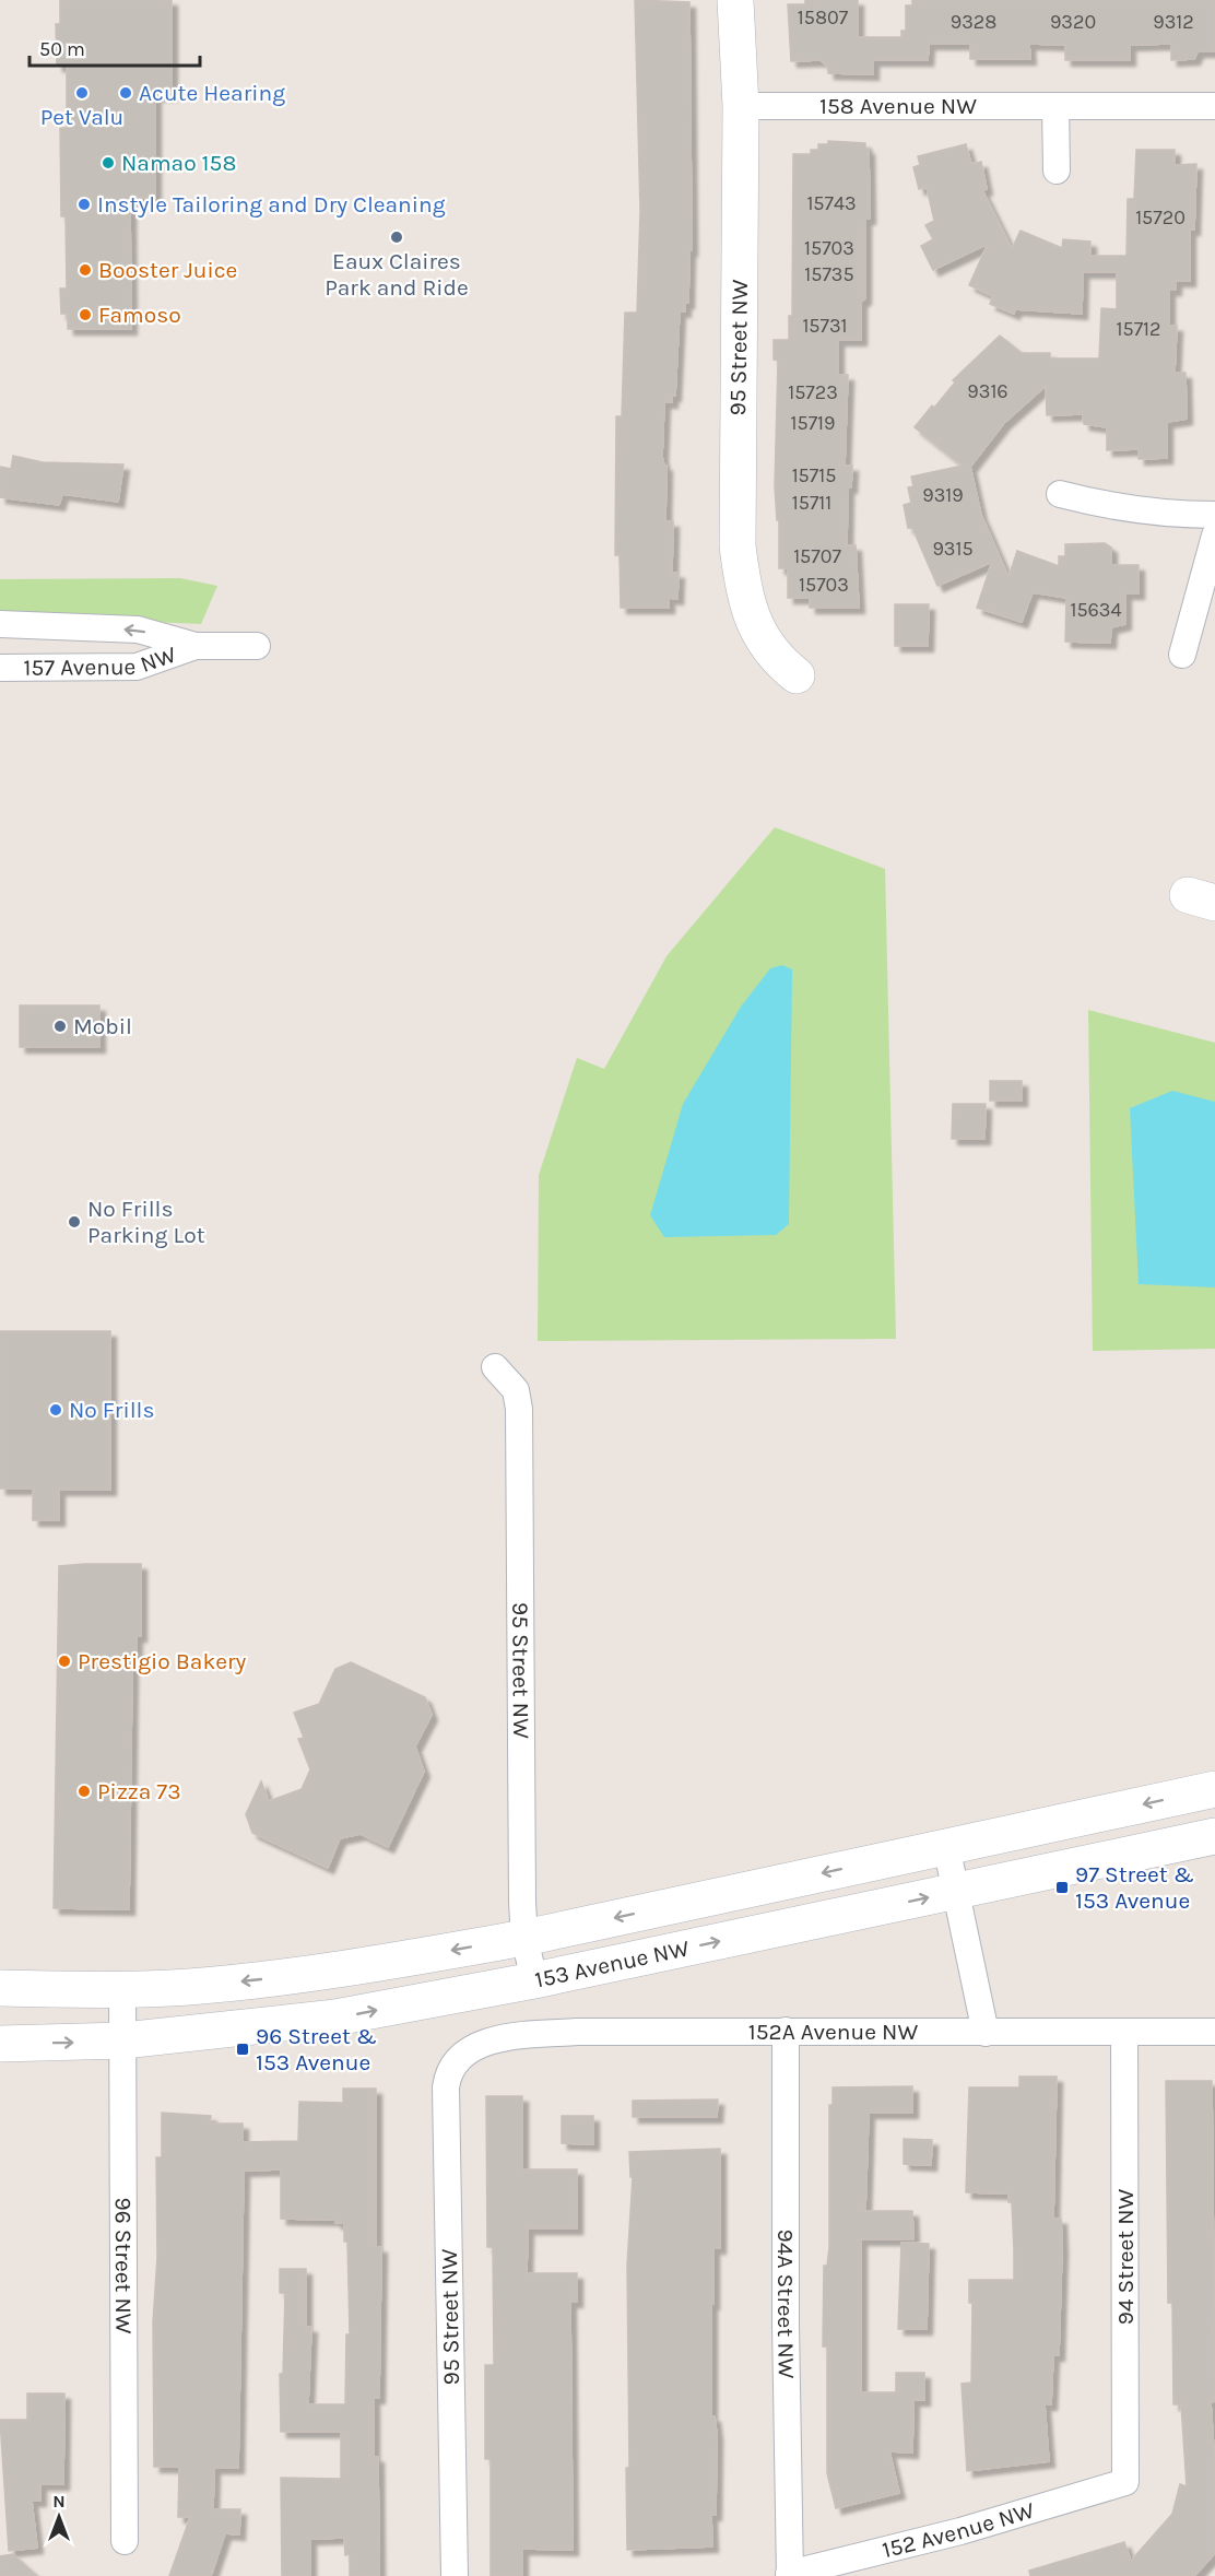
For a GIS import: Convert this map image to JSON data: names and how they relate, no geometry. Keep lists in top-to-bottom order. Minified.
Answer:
{"streets":{"main road":["95 Street NW","153 Avenue NW"],"street":["158 Avenue NW","157 Avenue NW","152A Avenue NW","94 Street NW","96 Street NW","94A Street NW","152 Avenue NW"]},"crossings":[["158 Avenue NW","95 Street NW"],["95 Street NW","153 Avenue NW"],["95 Street NW","152A Avenue NW"],["153 Avenue NW","96 Street NW"],["152A Avenue NW","94 Street NW"],["152A Avenue NW","94A Street NW"],["94 Street NW","152 Avenue NW"],["94A Street NW","152 Avenue NW"]],"places":{"other":["Pet Valu","Acute Hearing","Namao 158","Instyle Tailoring and Dry Cleaning","Eaux Claires Park and Ride","Booster Juice","Famoso","Mobil","No Frills Parking Lot","No Frills","Prestigio Bakery","Pizza 73"],"transit":["97 Street & 153 Avenue","96 Street & 153 Avenue"]},"house_numbers":["15807","9328","9320","9312","15743","15720","15703","15735","15731","15712","9316","15723","15719","15715","9319","15711","9315","15707","15703","15634"],"scale_bar":"50 m","north":"top"}
